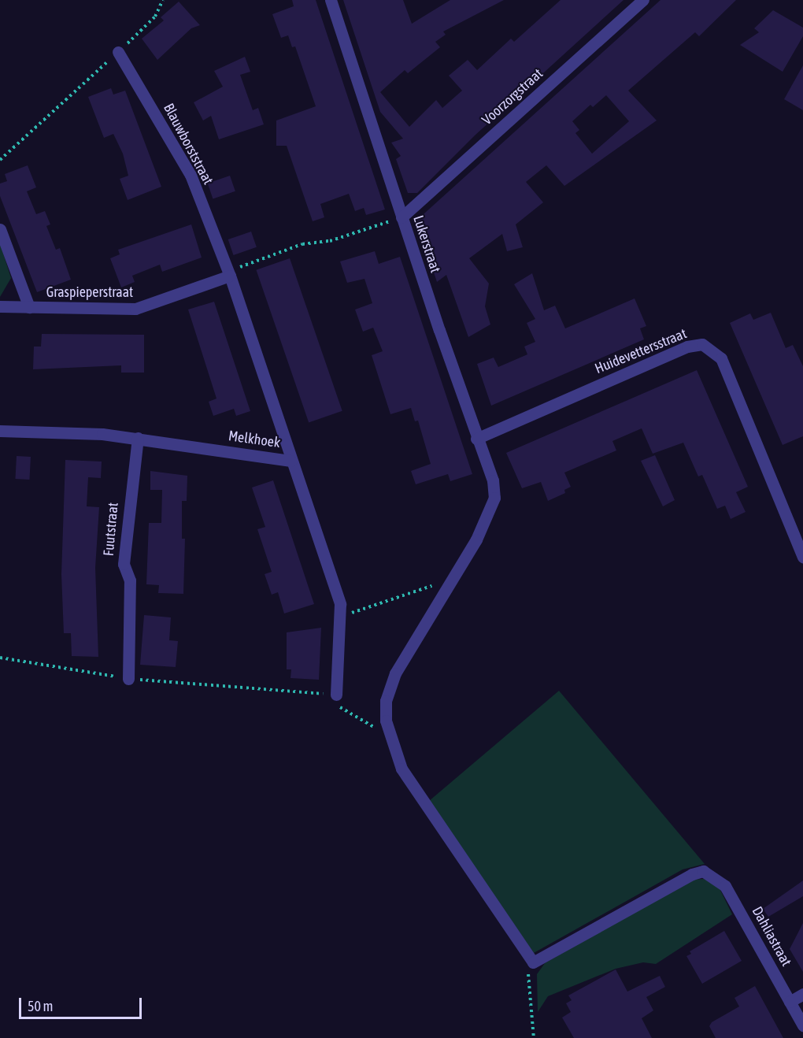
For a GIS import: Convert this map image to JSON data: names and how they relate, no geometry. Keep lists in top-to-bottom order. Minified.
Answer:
{"streets":{"street":["Voorzorgstraat","Blauwborststraat","Lukerstraat","Graspieperstraat","Huidevettersstraat","Melkhoek","Fuutstraat","Dahliastraat"]},"crossings":[["Voorzorgstraat","Lukerstraat"],["Blauwborststraat","Graspieperstraat"],["Blauwborststraat","Melkhoek"],["Lukerstraat","Huidevettersstraat"],["Melkhoek","Fuutstraat"]],"scale_bar":"50 m"}
